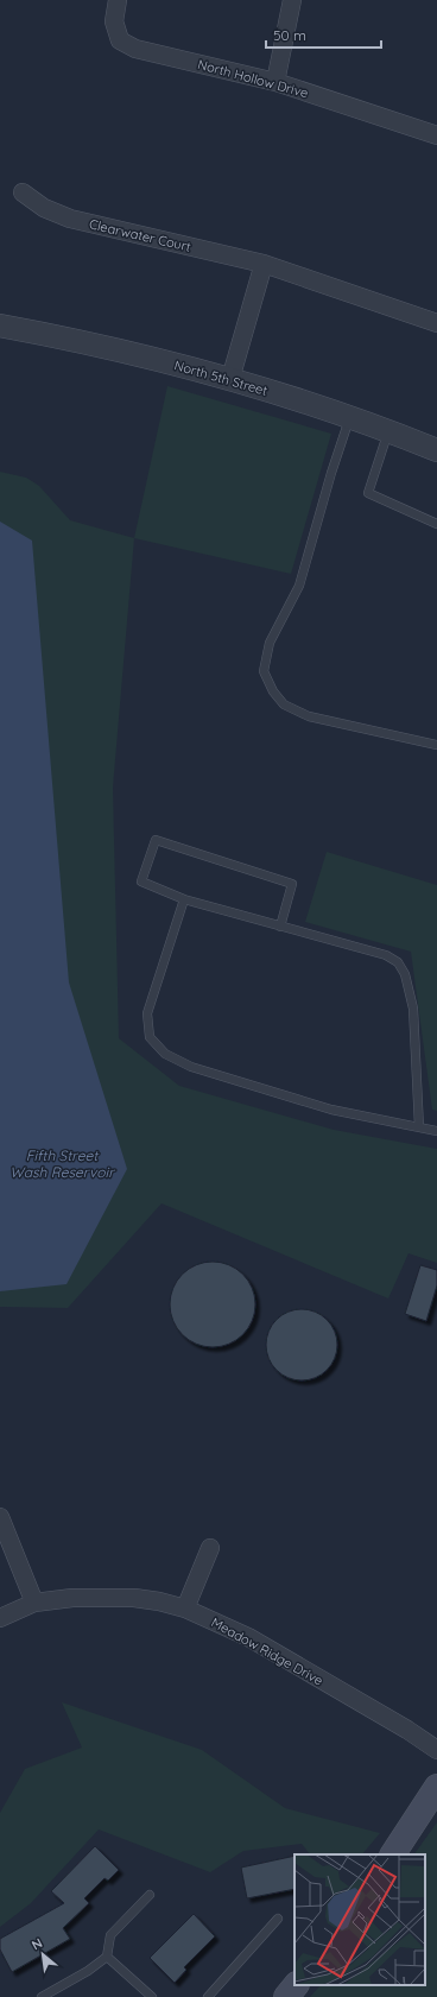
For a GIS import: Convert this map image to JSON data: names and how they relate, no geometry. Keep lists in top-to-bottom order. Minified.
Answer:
{"streets":{"street":["North Hollow Drive","Clearwater Court","North 5th Street","Meadow Ridge Drive"]},"water":["Fifth Street Wash Reservoir"],"scale_bar":"50 m","north":"top left"}
